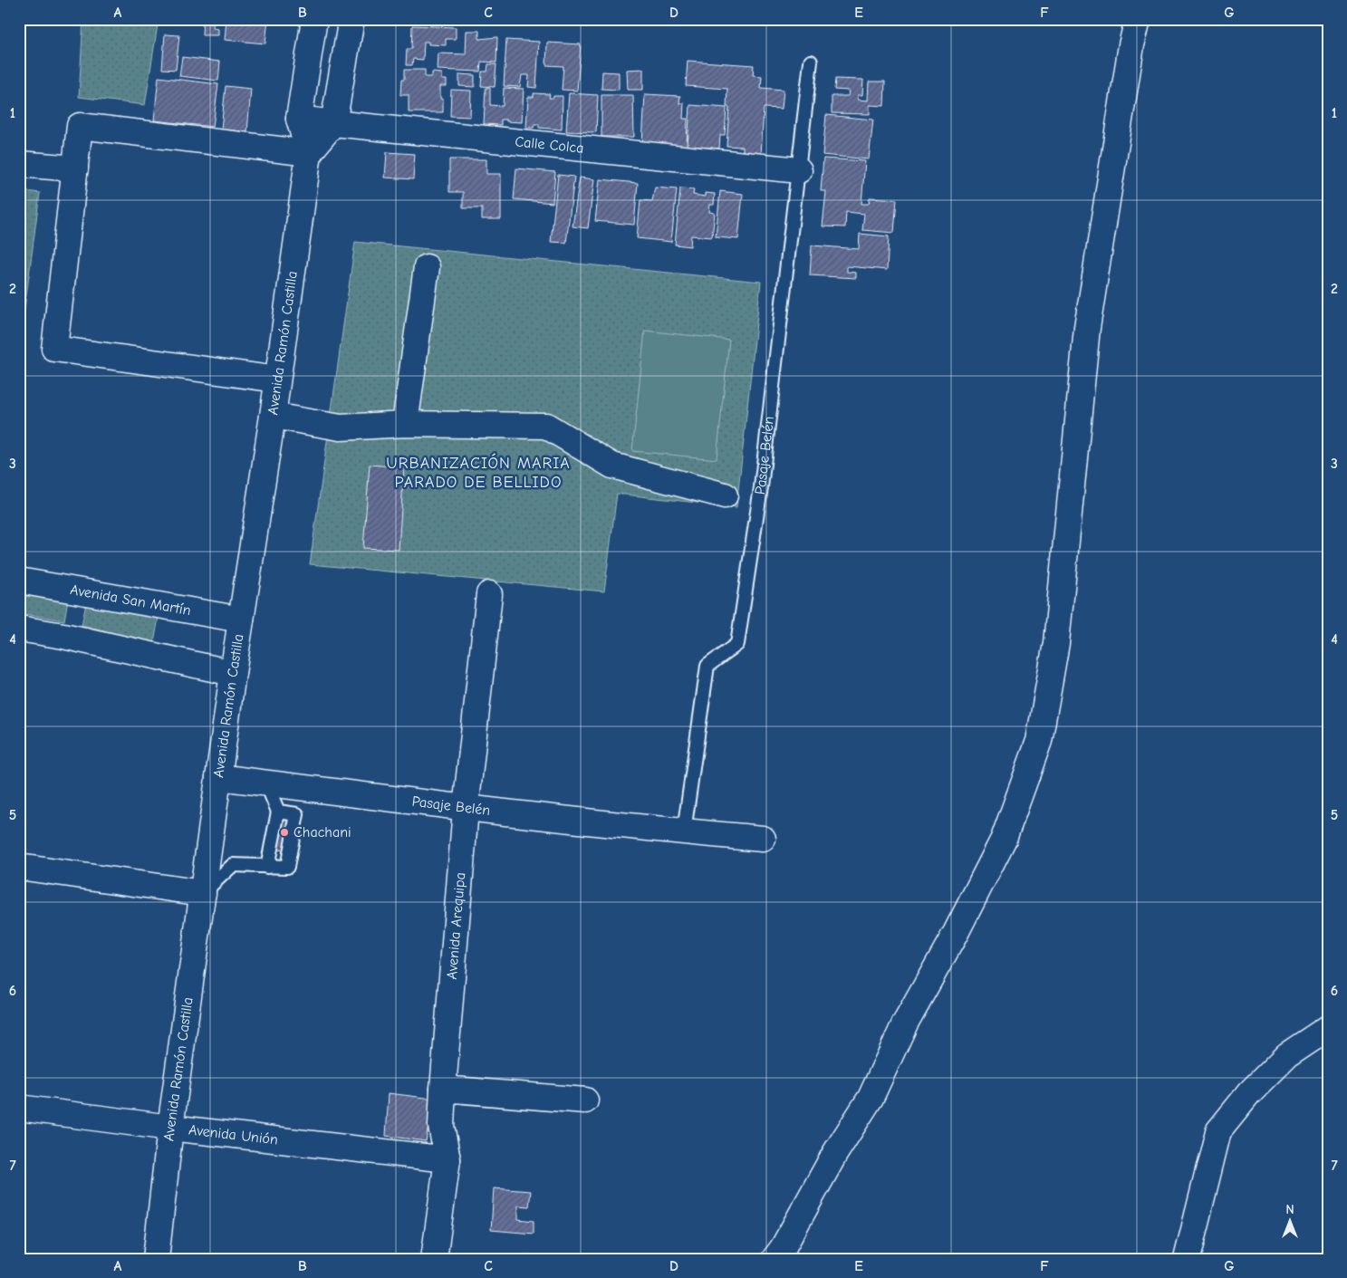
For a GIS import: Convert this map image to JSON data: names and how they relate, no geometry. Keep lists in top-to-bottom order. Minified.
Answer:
{"streets":{"street":["Calle Colca","Avenida Ramón Castilla","Pasaje Belén","Avenida San Martín","Avenida Arequipa","Avenida Unión"]},"crossings":[["Calle Colca","Pasaje Belén"],["Avenida Ramón Castilla","Pasaje Belén"],["Avenida Ramón Castilla","Avenida San Martín"],["Avenida Ramón Castilla","Avenida Unión"],["Pasaje Belén","Avenida Arequipa"],["Avenida Arequipa","Avenida Unión"]],"districts":["URBANIZACIÓN MARIA PARADO DE BELLIDO"],"places":["Chachani"],"north":"top","grid":{"columns":["A","B","C","D","E","F","G"],"rows":["1","2","3","4","5","6","7"]}}
